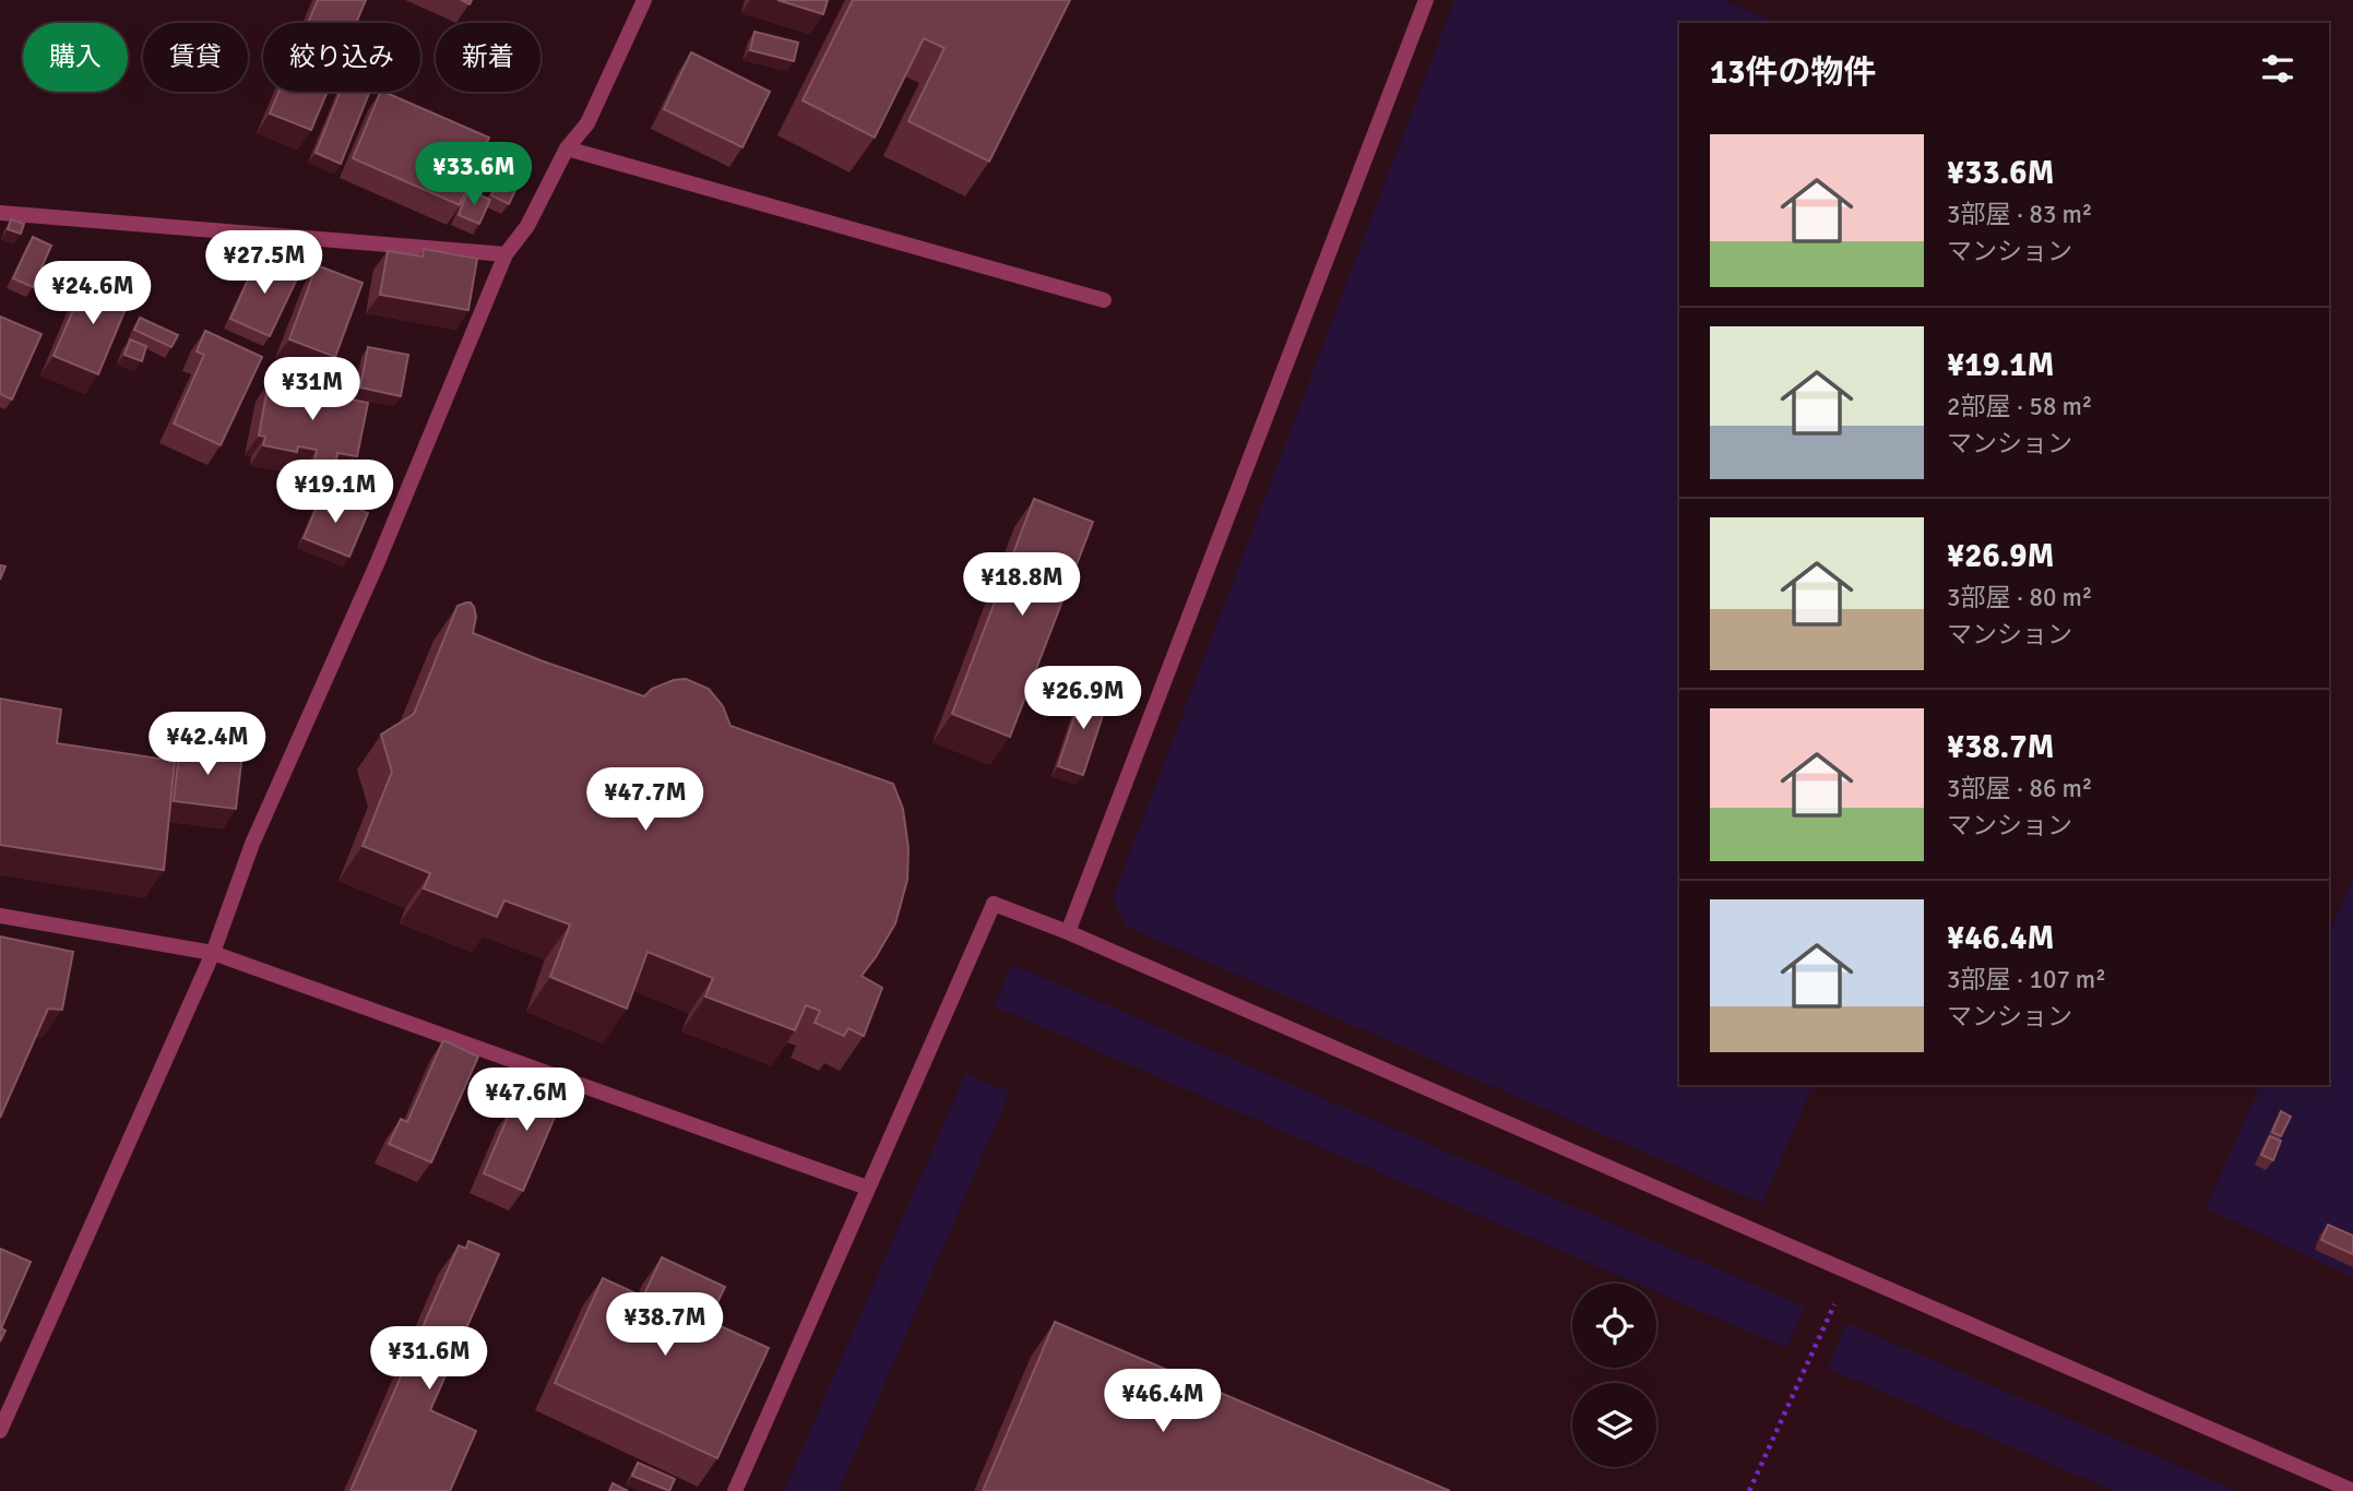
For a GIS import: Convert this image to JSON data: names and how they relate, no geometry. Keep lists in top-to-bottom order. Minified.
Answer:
{"page":{"chip":["購入","賃貸","絞り込み","新着"],"heading":"13件の物件","list":[{"name":"¥33.6M","note":"3部屋 · 83 m² · マンション"},{"name":"¥19.1M","note":"2部屋 · 58 m² · マンション"},{"name":"¥26.9M","note":"3部屋 · 80 m² · マンション"},{"name":"¥38.7M","note":"3部屋 · 86 m² · マンション"},{"name":"¥46.4M","note":"3部屋 · 107 m² · マンション"}],"price":["¥33.6M","¥27.5M","¥24.6M","¥31M","¥19.1M","¥18.8M","¥26.9M","¥42.4M","¥47.7M","¥47.6M","¥38.7M","¥31.6M","¥46.4M"]}}
